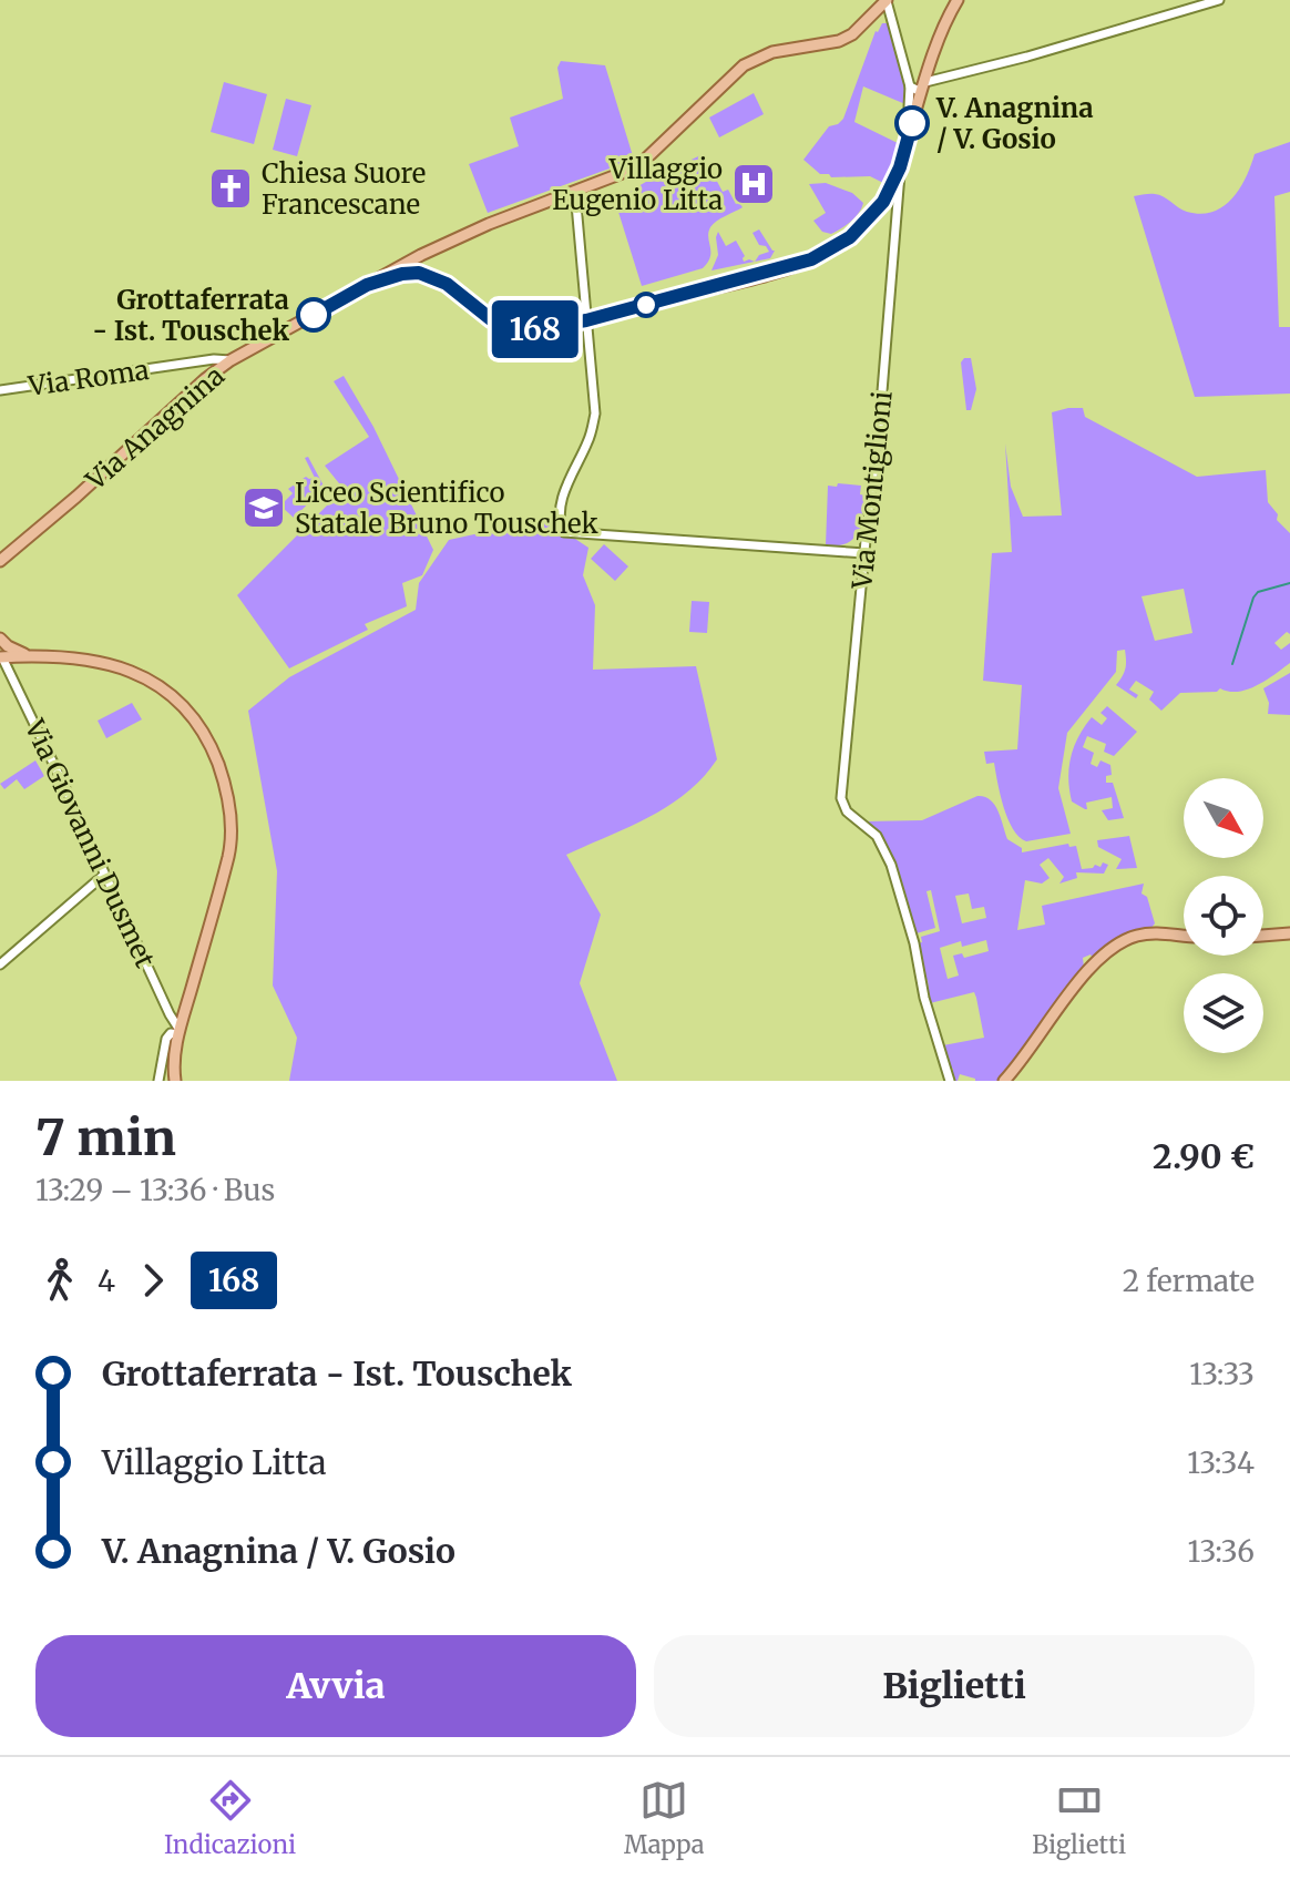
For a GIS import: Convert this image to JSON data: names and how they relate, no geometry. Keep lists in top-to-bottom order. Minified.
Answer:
{"streets":{"main road":["Via Anagnina"],"street":["Via Roma","Via Montiglioni","Via Giovanni Dusmet"]},"crossings":[["Via Roma","Via Anagnina"]],"places":{"other":["V. Anagnina / V. Gosio","Grottaferrata - Ist. Touschek"],"hospital":["Villaggio Eugenio Litta"],"church":["Chiesa Suore Francescane"],"school or university":["Liceo Scientifico Statale Bruno Touschek"]},"lines":["bus line 168"],"north":"bottom right","page":{"on_map":"168","heading":["7 min","13:29 – 13:36 · Bus","2.90 €"],"legs":["4","168","2 fermate"],"list":[{"name":"Grottaferrata - Ist. Touschek","value":"13:33"},{"name":"Villaggio Litta","value":"13:34"},{"name":"V. Anagnina / V. Gosio","value":"13:36"}],"buttons":["Avvia","Biglietti"],"tabs":["Indicazioni","Mappa","Biglietti"]}}
